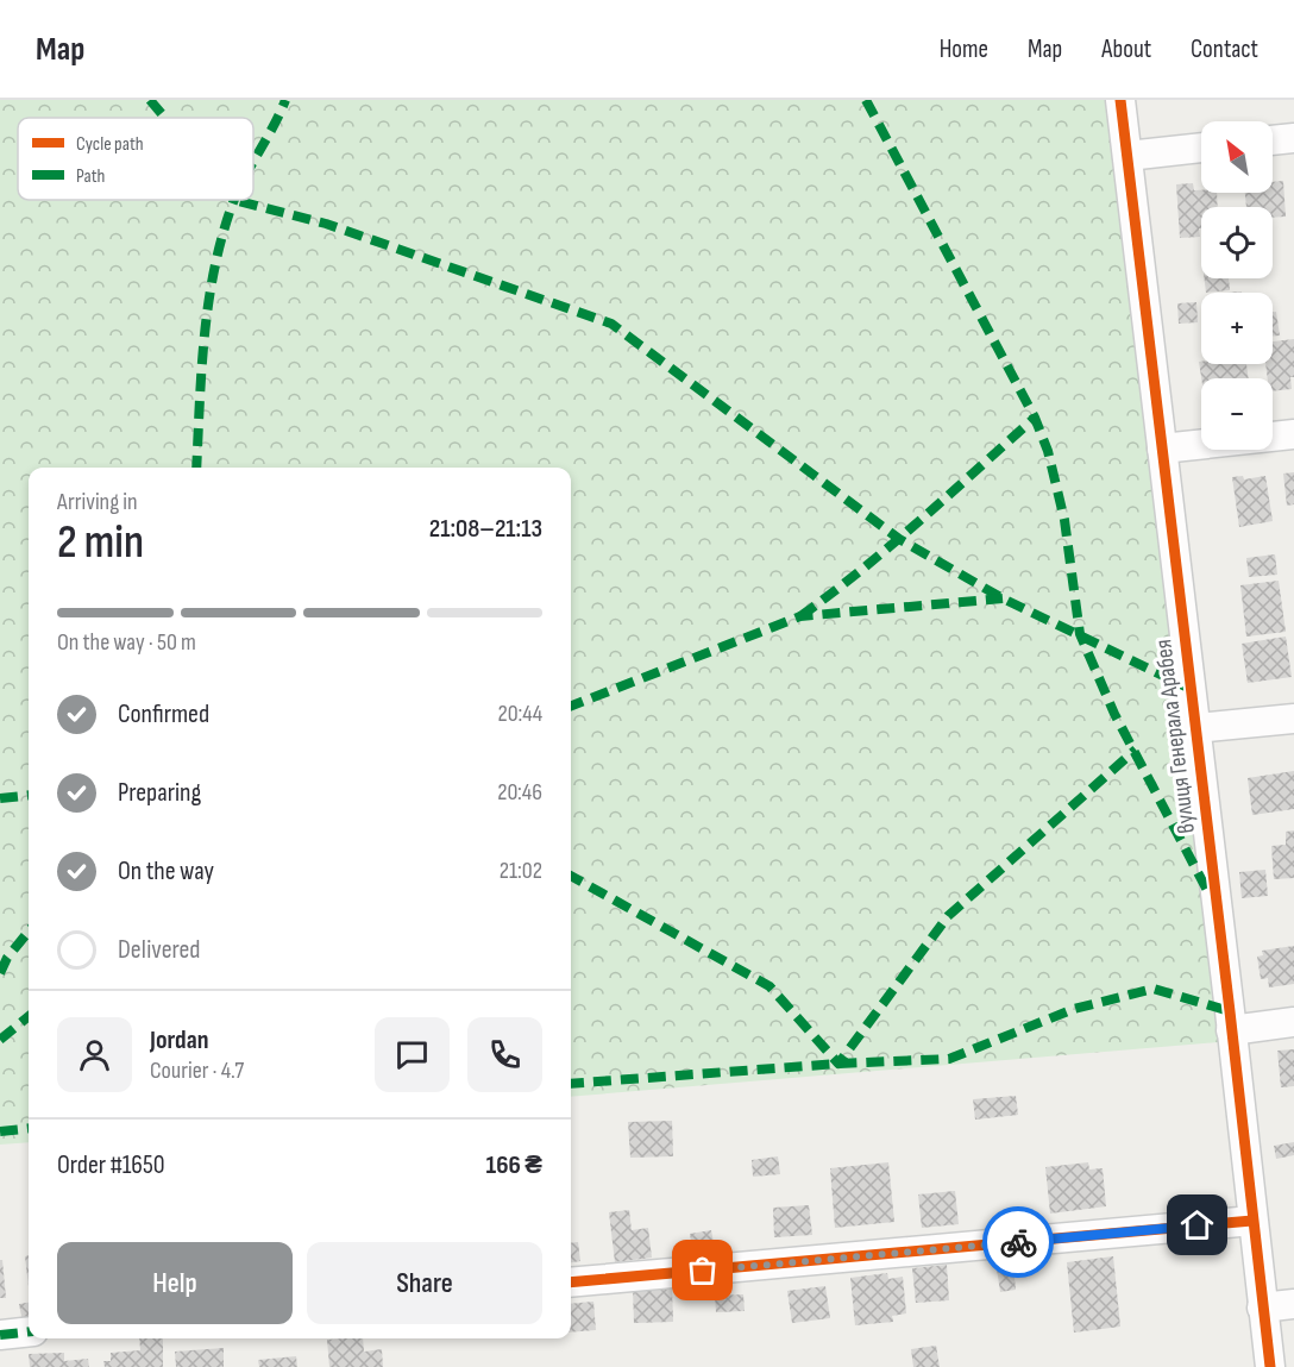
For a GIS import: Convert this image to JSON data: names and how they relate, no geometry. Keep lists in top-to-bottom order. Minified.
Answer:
{"streets":{"street":["вулиця Генерала Арабея"]},"legend":["Cycle path","Path"],"north":"top left","page":{"header":"Map","nav":["Home","Map","About","Contact"],"map_buttons":["+","−"],"heading":["2 min","Arriving in","21:08–21:13"],"panel":["Jordan","Courier · 4.7","Order #1650","166 ₴"],"bar":"On the way · 50 m","list":[["Confirmed","20:44"],["Preparing","20:46"],["On the way","21:02"],"Delivered"],"buttons":["Help","Share"]}}
